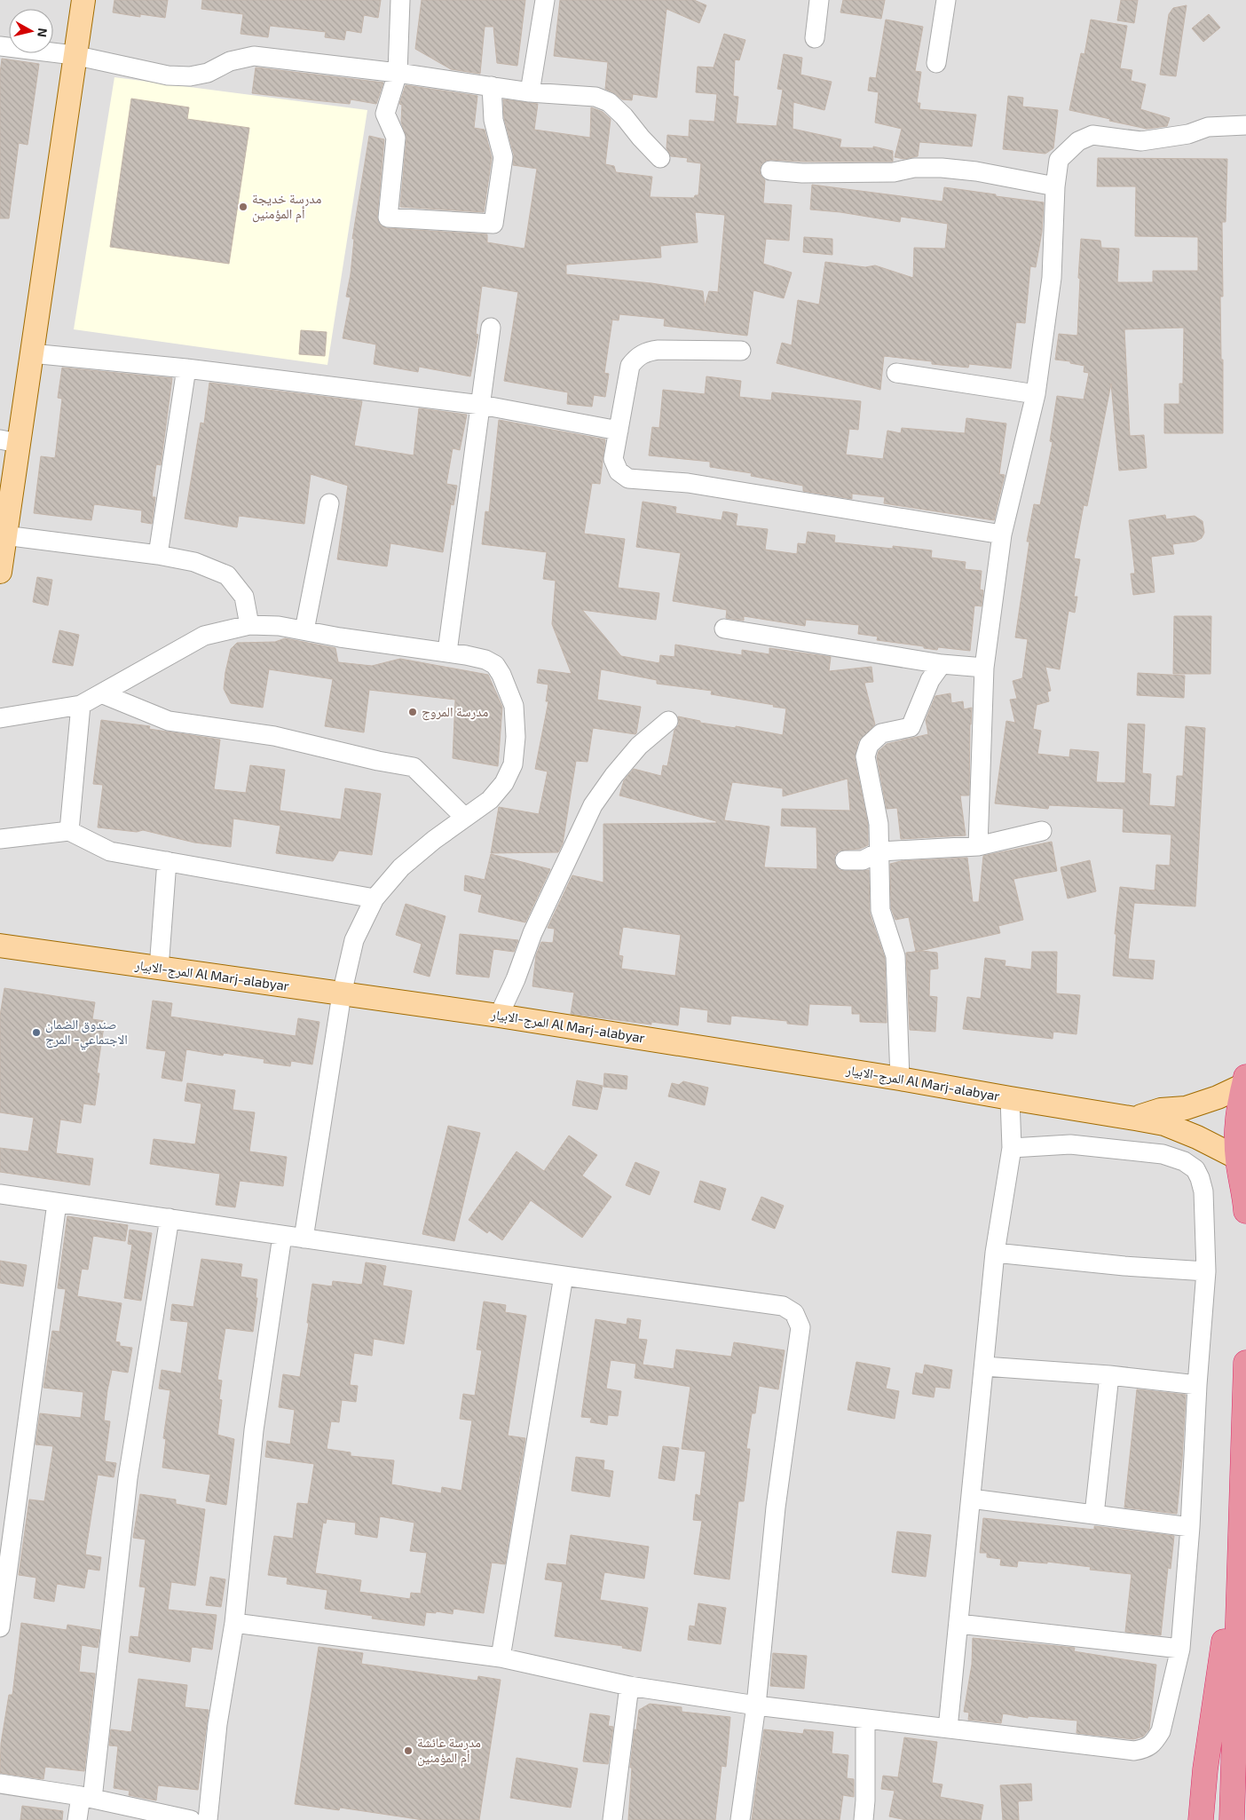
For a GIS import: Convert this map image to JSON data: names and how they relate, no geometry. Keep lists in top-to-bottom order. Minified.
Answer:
{"streets":{"main road":["المرج-الابيار Al Marj-alabyar"]},"places":["مدرسة خديجة أم المؤمنين","مدرسة المروج","صندوق الضمان الاجتماعي- المرج","مدرسة عائشة أم المؤمنين"],"north":"right"}
